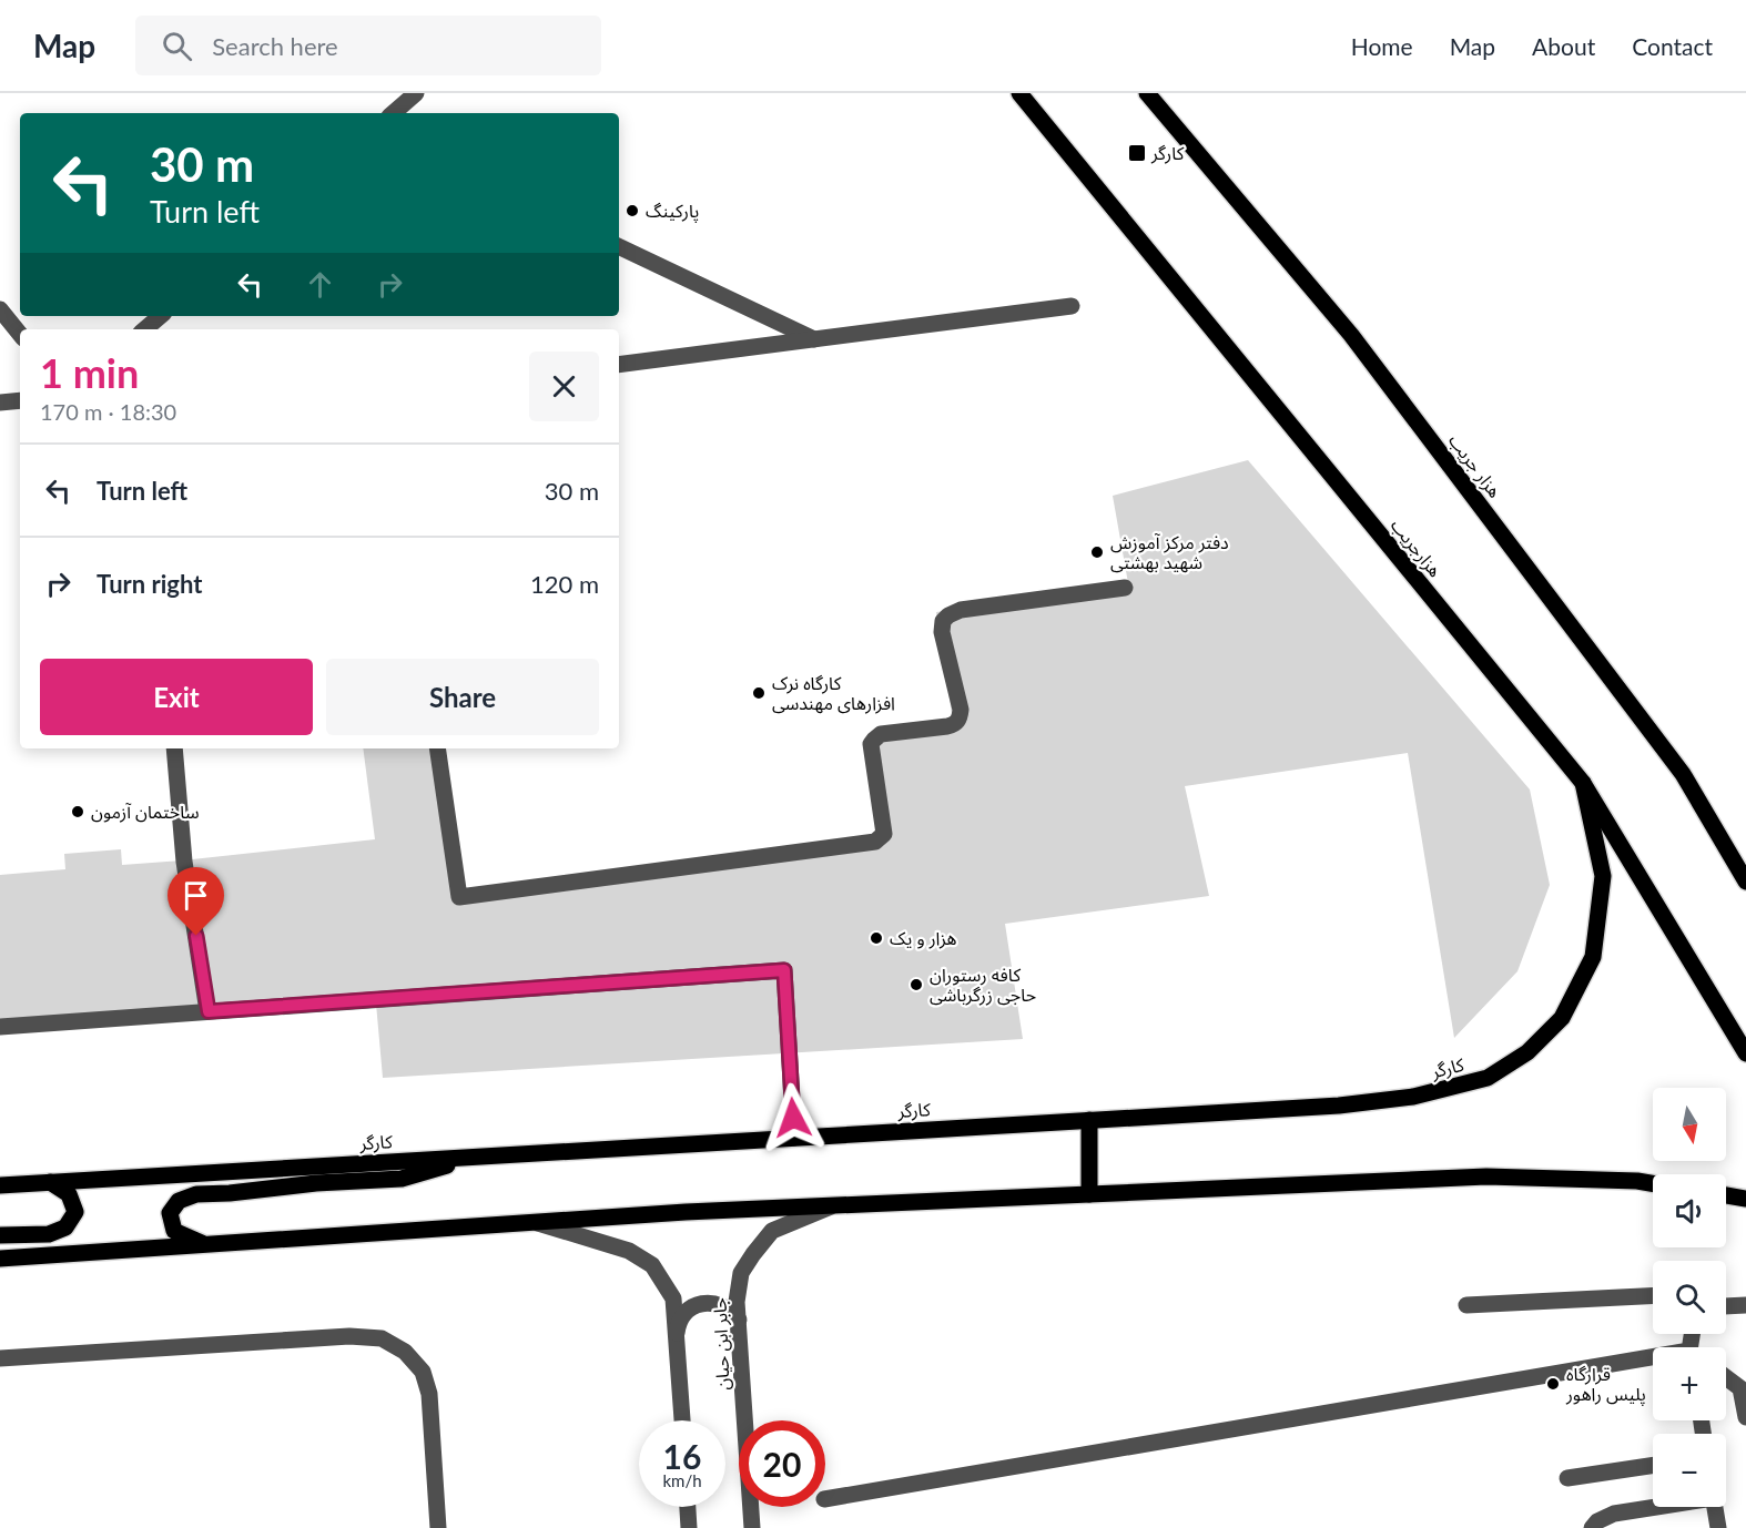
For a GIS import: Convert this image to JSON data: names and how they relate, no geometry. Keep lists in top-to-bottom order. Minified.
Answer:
{"streets":{"main road":["هزار جریب","هزارجریب","کارگر"],"street":["جابر ابن حیان"]},"crossings":[["هزارجریب","کارگر"]],"places":{"transit":["کارگر"],"other":["پارکینگ","دفتر مرکز آموزش شهید بهشتی","کارگاه نرک افزارهای مهندسی","ساختمان آزمون","هزار و یک","کافه رستوران حاجی زرگرباشی","قرارگاه پلیس راهور"]},"north":"bottom","page":{"header":"Map","search":"Search here","nav":["Home","Map","About","Contact"],"turn":["30 m","Turn left"],"heading":["1 min","170 m · 18:30"],"list":[{"name":"Turn left","value":"30 m"},{"name":"Turn right","value":"120 m"}],"buttons":["Exit","Share"],"map_buttons":["+","−"],"speed":"16 km/h","limit":"20"}}
